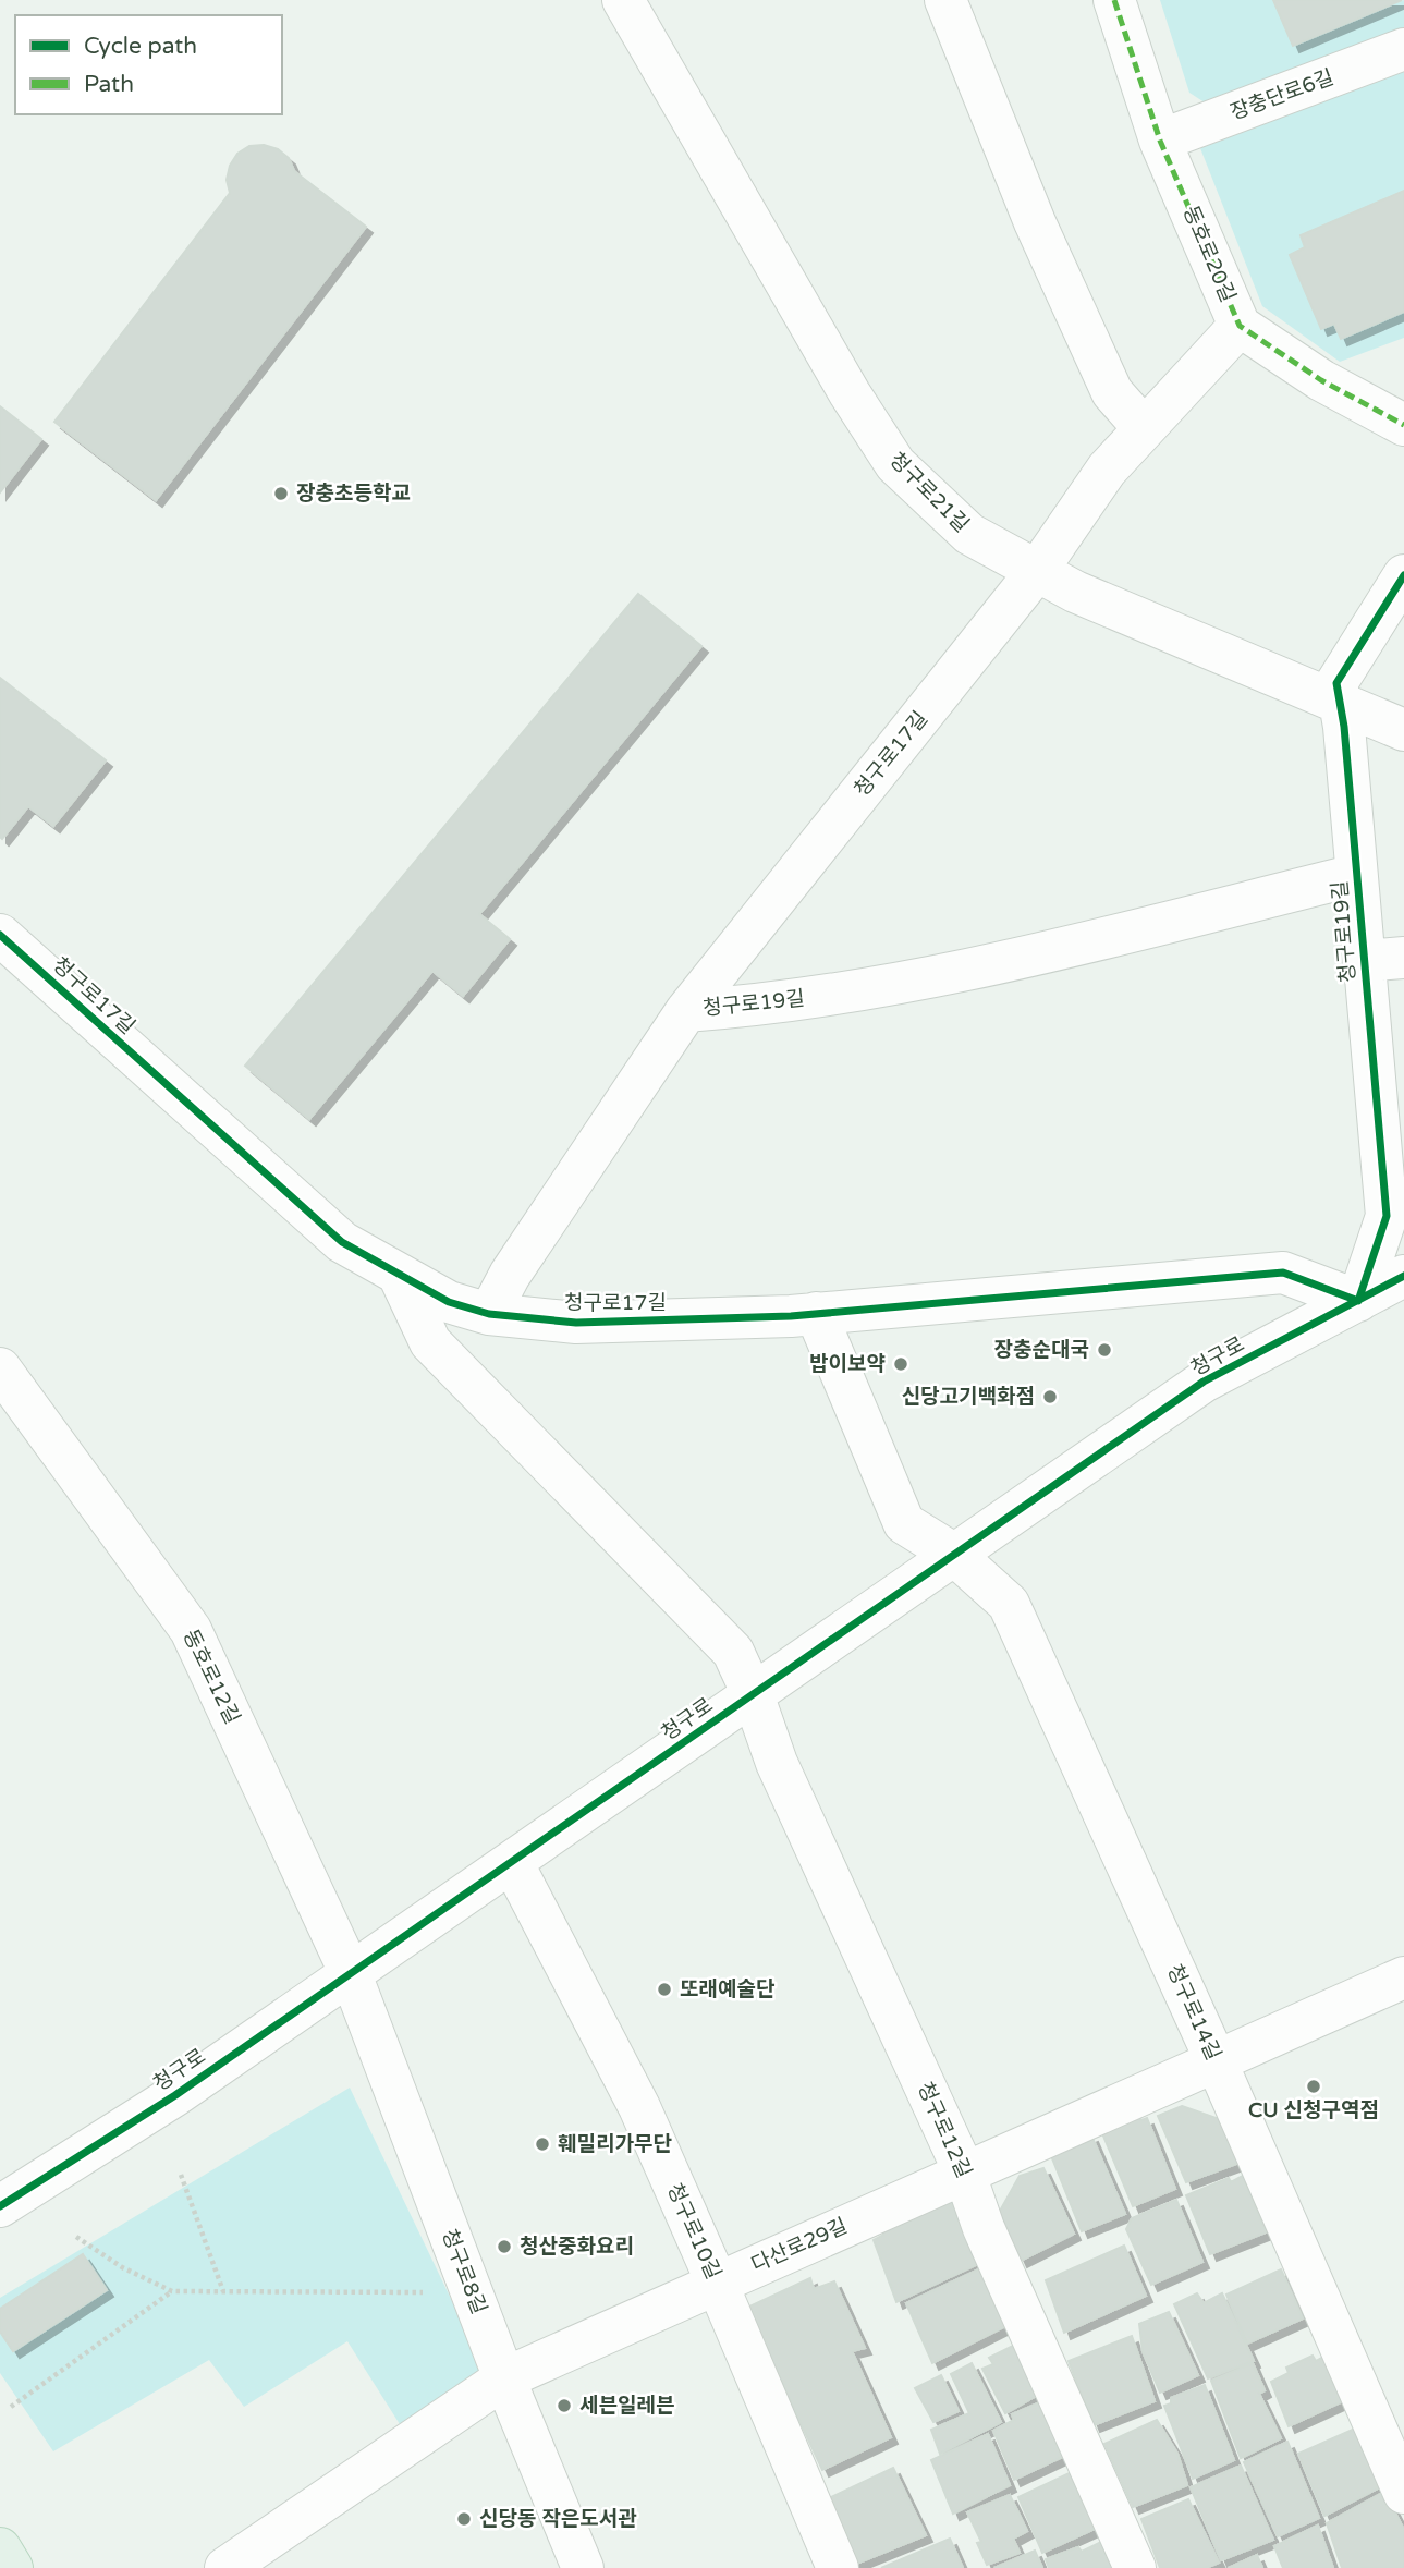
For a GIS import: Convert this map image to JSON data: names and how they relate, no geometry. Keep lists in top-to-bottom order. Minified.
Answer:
{"streets":{"street":["장충단로6길","동호로20길","청구로21길","청구로17길","청구로19길","청구로","동호로12길","청구로14길","청구로12길","청구로10길","다산로29길","청구로8길"]},"crossings":[["장충단로6길","동호로20길"],["동호로20길","청구로17길"],["청구로21길","청구로17길"],["청구로21길","청구로19길"],["청구로17길","청구로19길"],["청구로17길","청구로"],["청구로19길","청구로"],["청구로","동호로12길"],["청구로","청구로14길"],["청구로","청구로12길"],["청구로","청구로10길"],["청구로","청구로8길"],["동호로12길","청구로8길"],["청구로14길","다산로29길"],["청구로12길","다산로29길"],["청구로10길","다산로29길"],["다산로29길","청구로8길"]],"places":["장충초등학교","장충순대국","밥이보약","신당고기백화점","또래예술단","CU 신청구역점","훼밀리가무단","청산중화요리","세븐일레븐","신당동 작은도서관"],"legend":["Cycle path","Path"]}
